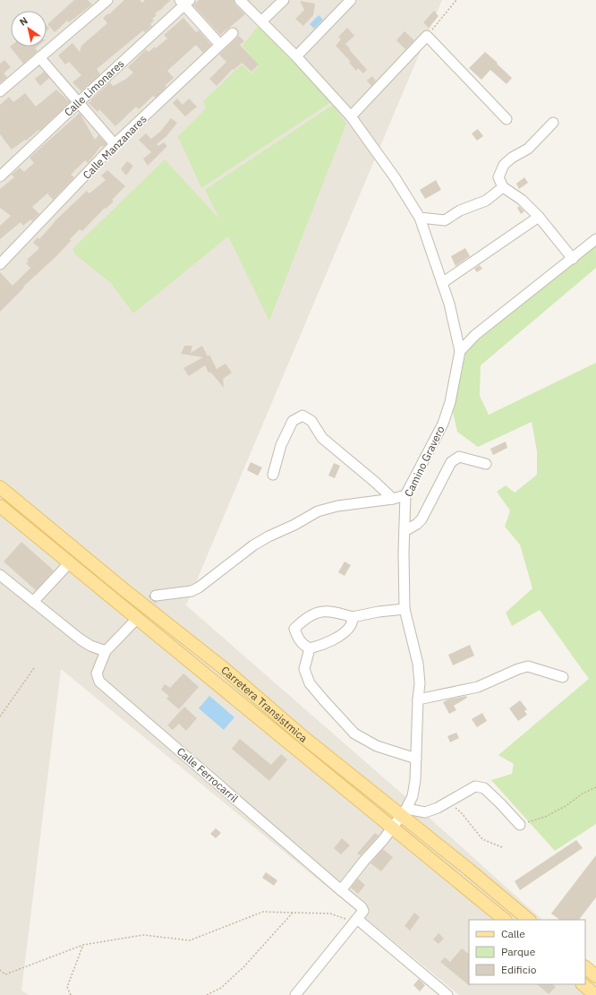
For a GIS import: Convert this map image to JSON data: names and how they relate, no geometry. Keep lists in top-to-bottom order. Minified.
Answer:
{"streets":{"main road":["Carretera Transistmica"],"street":["Calle Limonares","Calle Manzanares","Camino Gravero","Calle Ferrocarril"]},"crossings":[["Camino Gravero","Carretera Transistmica"],["Camino Gravero","Calle Ferrocarril"]],"legend":["Calle","Parque","Edificio"],"north":"top left"}
